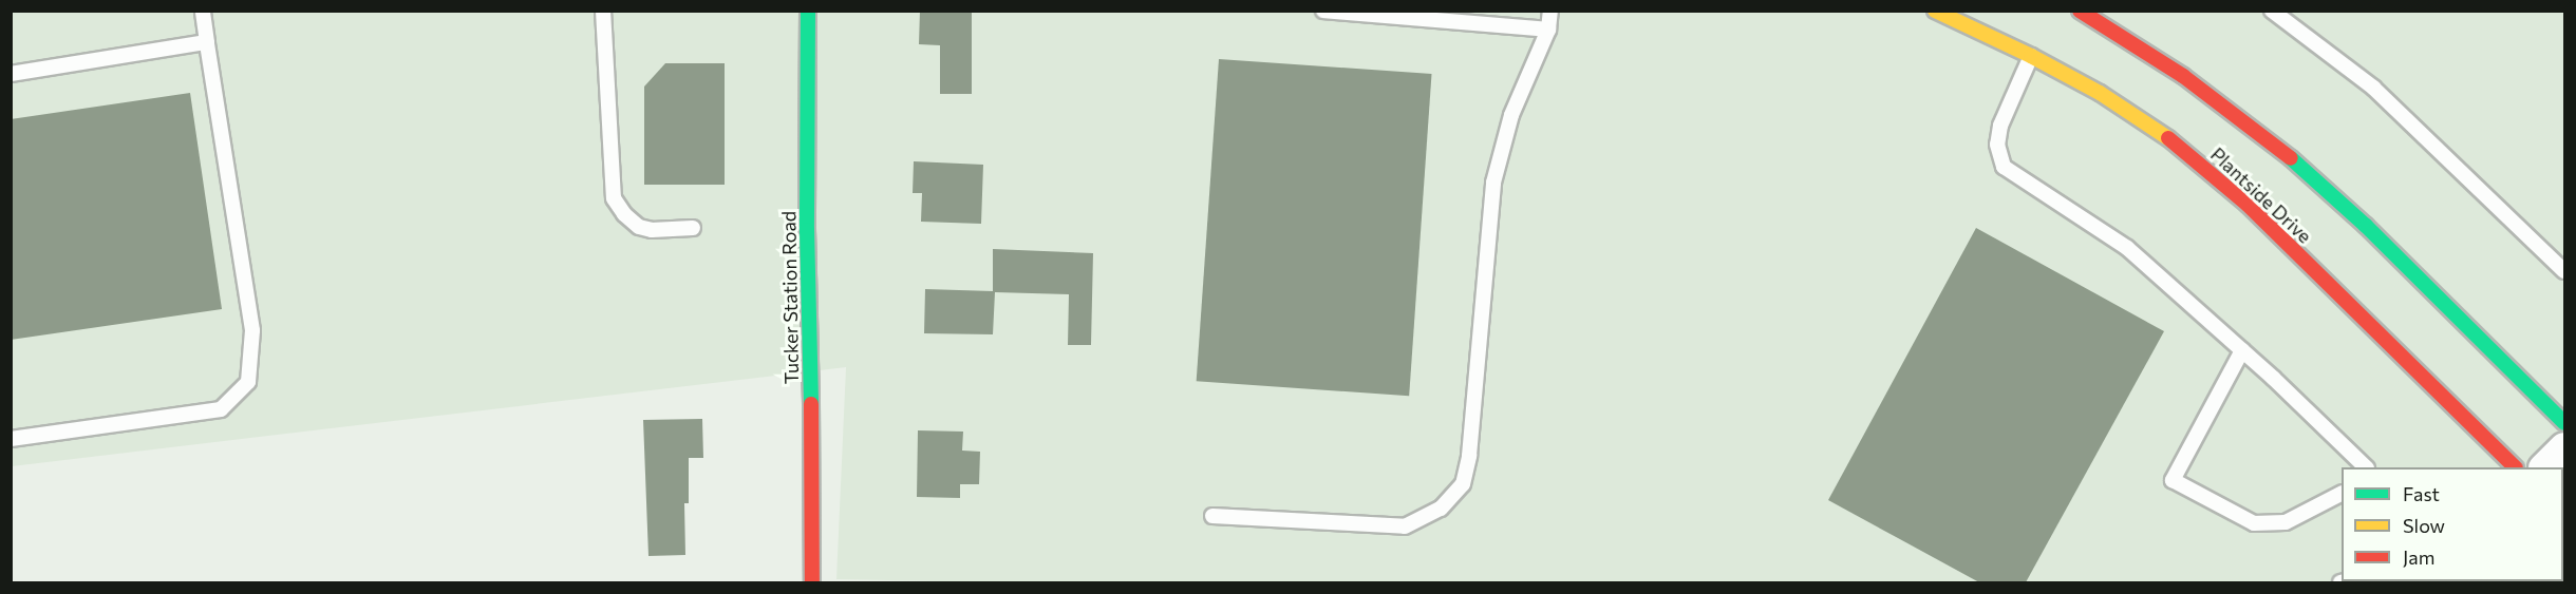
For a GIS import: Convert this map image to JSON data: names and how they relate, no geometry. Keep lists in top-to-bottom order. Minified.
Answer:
{"streets":{"street":["Plantside Drive","Tucker Station Road"]},"legend":["Fast","Slow","Jam"]}
